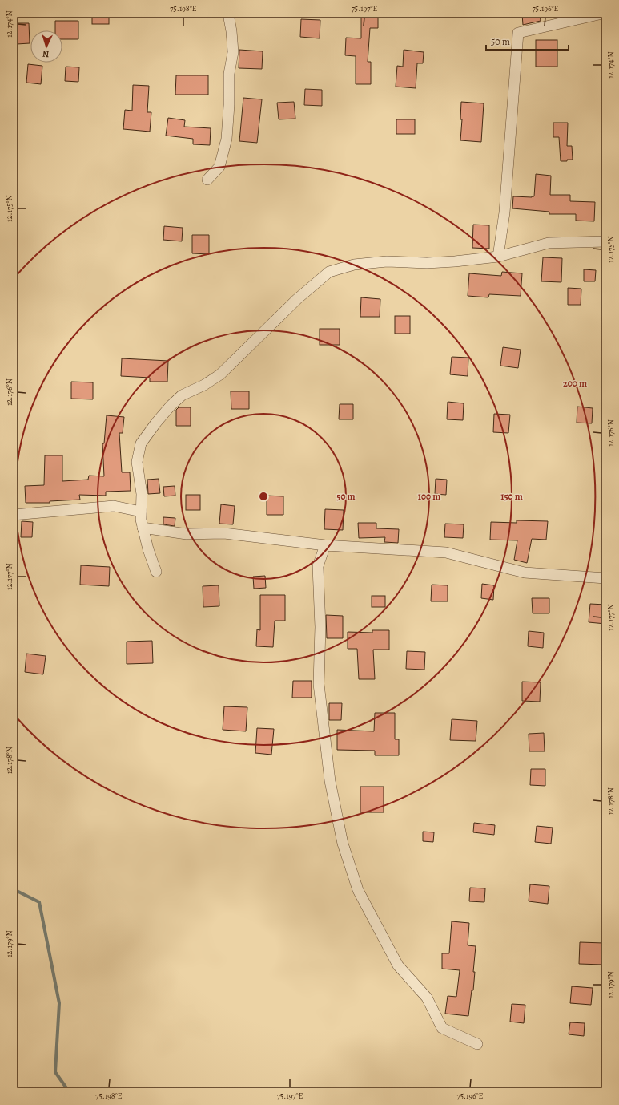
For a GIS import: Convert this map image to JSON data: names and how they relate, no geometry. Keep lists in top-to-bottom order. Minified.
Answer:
{"scale_bar":"50 m","north":"bottom","coordinates":["75.198°E","75.197°E","75.196°E","12.174°N","12.175°N","12.176°N","12.177°N","12.178°N","12.179°N"],"rings":["200 m","50 m","100 m","150 m"]}
